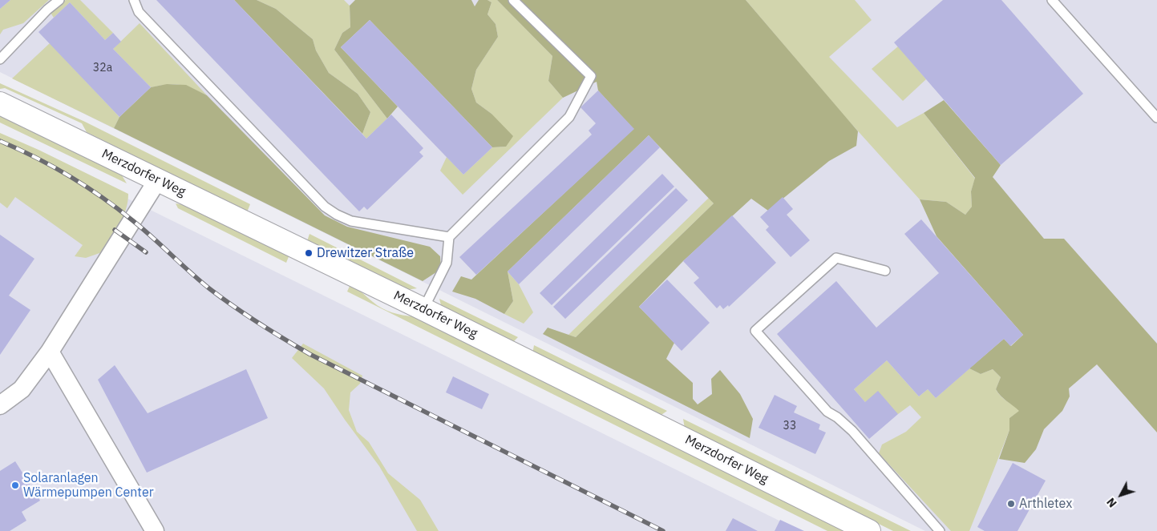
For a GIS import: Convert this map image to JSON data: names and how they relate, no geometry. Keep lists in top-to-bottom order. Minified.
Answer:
{"streets":{"street":["Merzdorfer Weg"]},"places":["Drewitzer Straße","Solaranlagen Wärmepumpen Center","Arthletex"],"house_numbers":["32a","33"],"north":"bottom left"}
